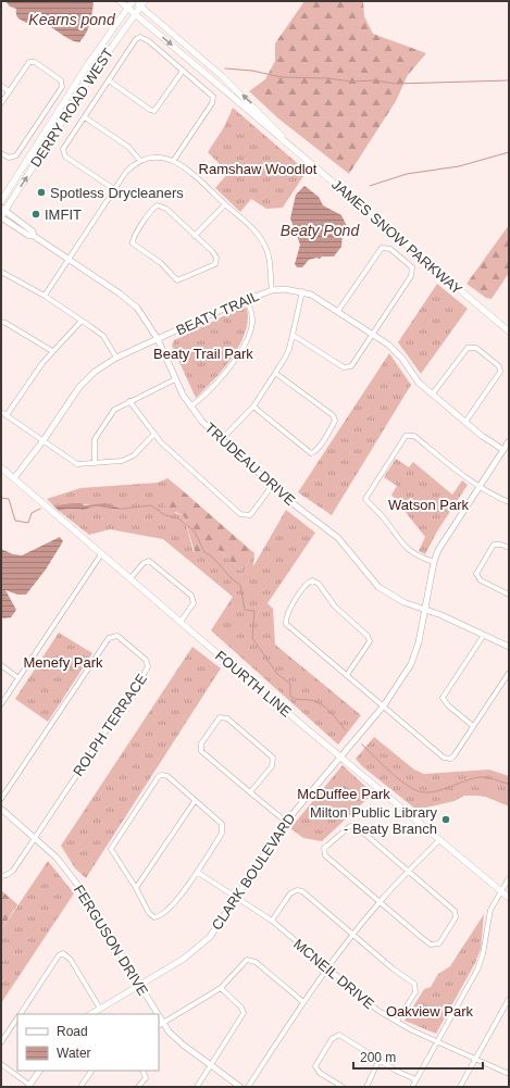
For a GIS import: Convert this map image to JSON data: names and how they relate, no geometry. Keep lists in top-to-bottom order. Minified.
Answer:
{"streets":{"main road":["DERRY ROAD WEST","JAMES SNOW PARKWAY","FOURTH LINE"],"street":["BEATY TRAIL","TRUDEAU DRIVE","ROLPH TERRACE","CLARK BOULEVARD","FERGUSON DRIVE","MCNEIL DRIVE"]},"crossings":[["DERRY ROAD WEST","JAMES SNOW PARKWAY"],["DERRY ROAD WEST","TRUDEAU DRIVE"],["BEATY TRAIL","TRUDEAU DRIVE"],["BEATY TRAIL","FOURTH LINE"],["BEATY TRAIL","CLARK BOULEVARD"],["TRUDEAU DRIVE","CLARK BOULEVARD"],["FOURTH LINE","CLARK BOULEVARD"],["ROLPH TERRACE","FERGUSON DRIVE"],["CLARK BOULEVARD","FERGUSON DRIVE"],["CLARK BOULEVARD","MCNEIL DRIVE"]],"water":["Kearns pond","Beaty Pond"],"parks":["Ramshaw Woodlot","Beaty Trail Park","Watson Park","Menefy Park","McDuffee Park","Oakview Park"],"places":["Spotless Drycleaners","IMFIT","Milton Public Library - Beaty Branch"],"legend":["Road","Water"],"scale_bar":"200 m"}
